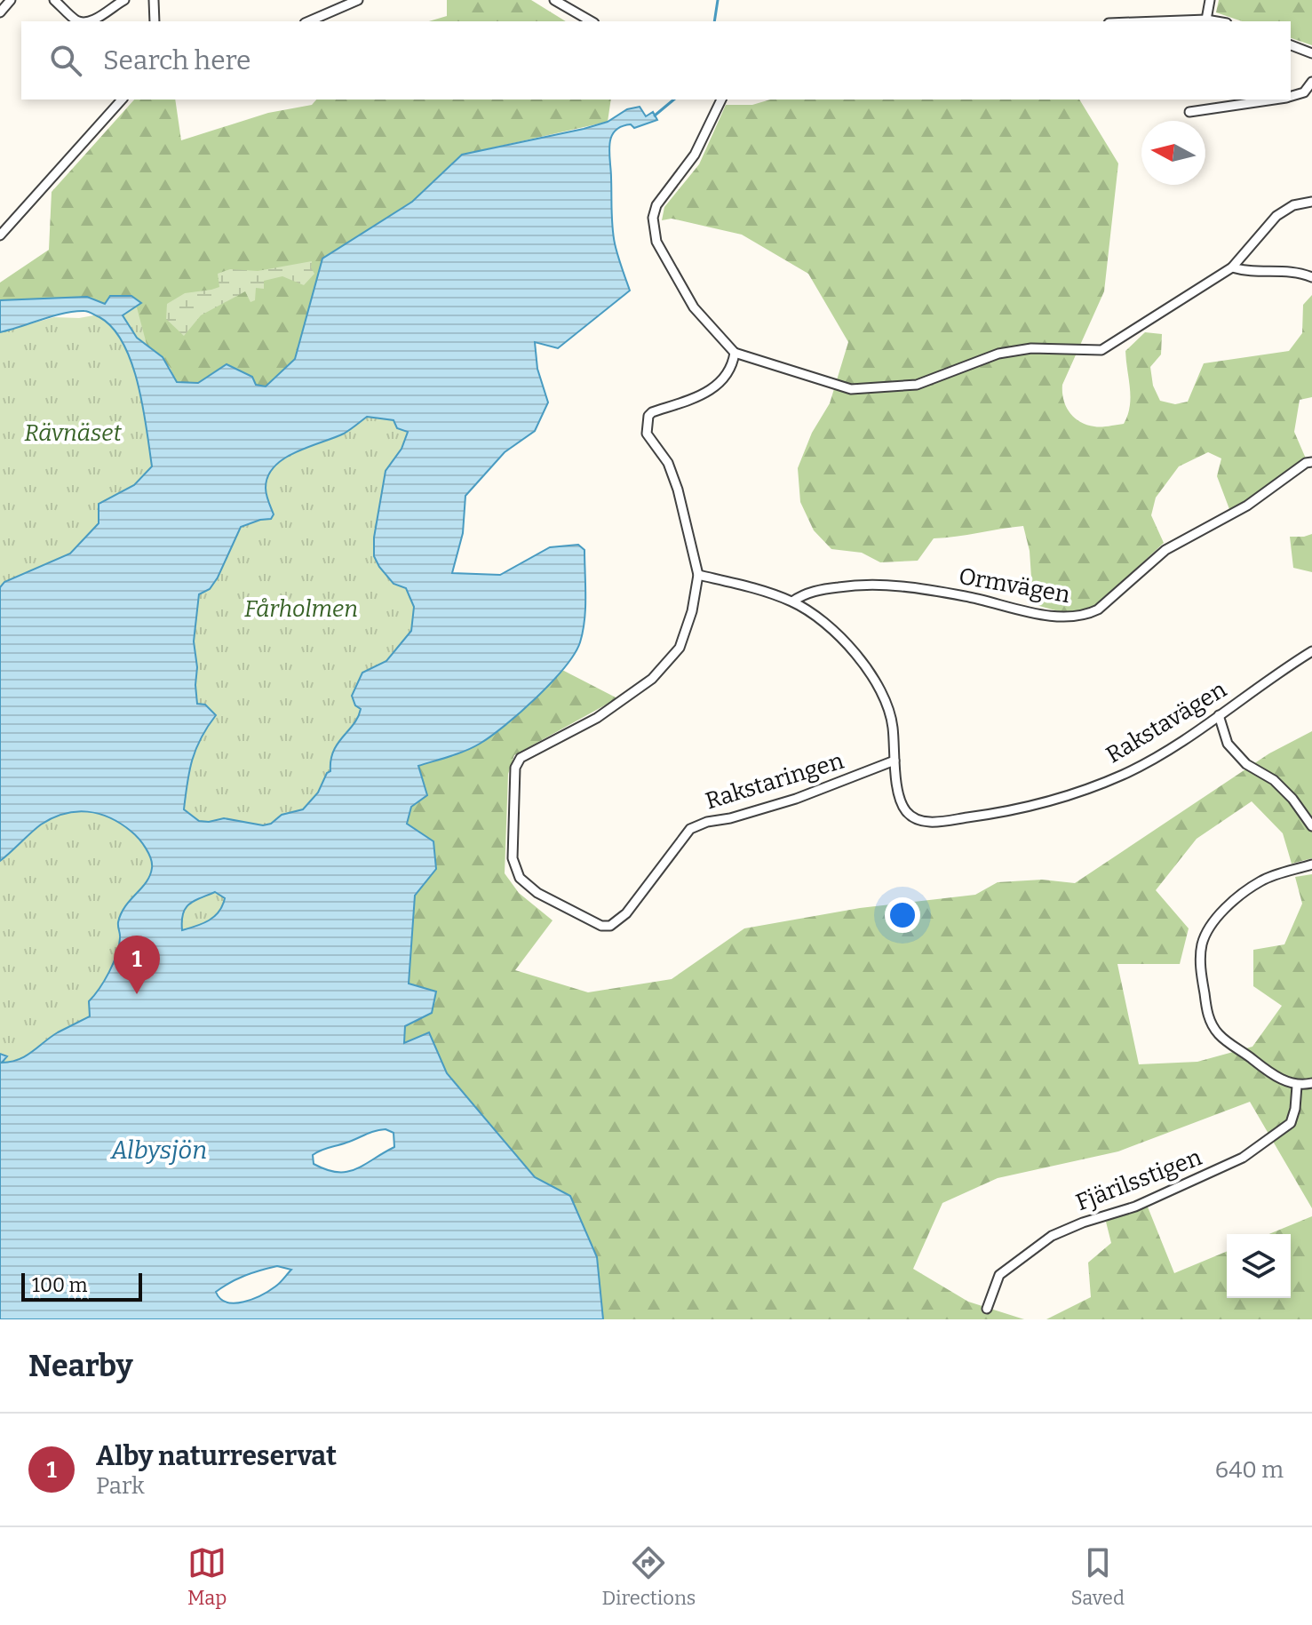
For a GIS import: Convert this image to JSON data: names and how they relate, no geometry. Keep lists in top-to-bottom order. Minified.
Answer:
{"streets":{"street":["Ormvägen","Rakstavägen","Rakstaringen","Fjärilsstigen"]},"crossings":[["Ormvägen","Rakstavägen"],["Rakstavägen","Rakstaringen"]],"water":["Albysjön"],"parks":["Rävnäset","Fårholmen"],"scale_bar":"100 m","north":"left","page":{"search":"Search here","pins":"1","scale":"100 m","heading":"Nearby","list":[{"mark":"1","name":"Alby naturreservat","note":"Park","value":"640 m"}],"nav":["Map","Directions","Saved"]}}
